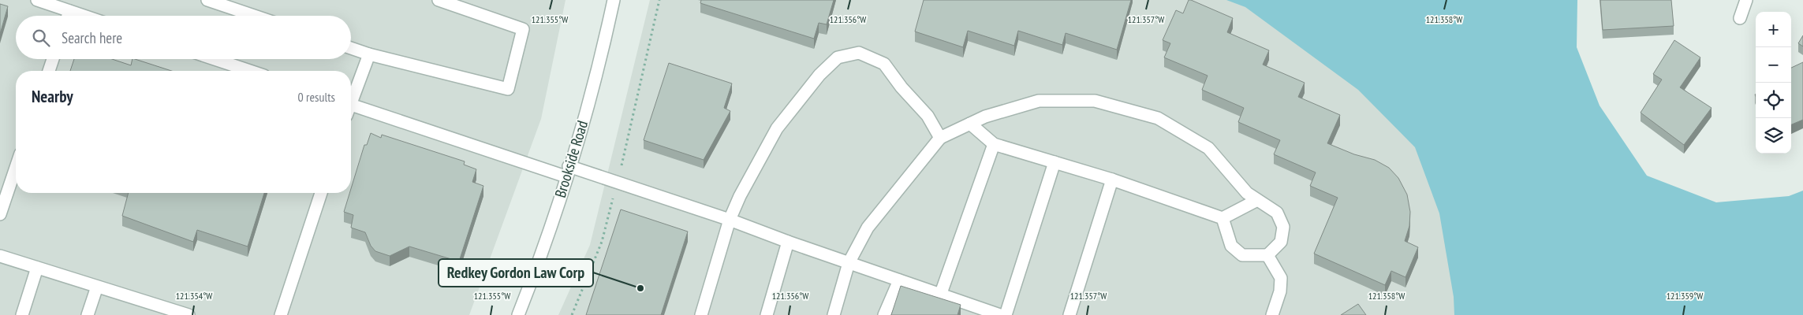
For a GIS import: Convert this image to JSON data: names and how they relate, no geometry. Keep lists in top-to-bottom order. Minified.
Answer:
{"streets":{"street":["Brookside Road"]},"places":["Redkey Gordon Law Corp"],"page":{"map_buttons":["+","−"],"search":"Search here","heading":["Nearby","0 results"]},"coordinates":["121.355°W","121.356°W","121.357°W","121.358°W","121.354°W","121.359°W"]}
